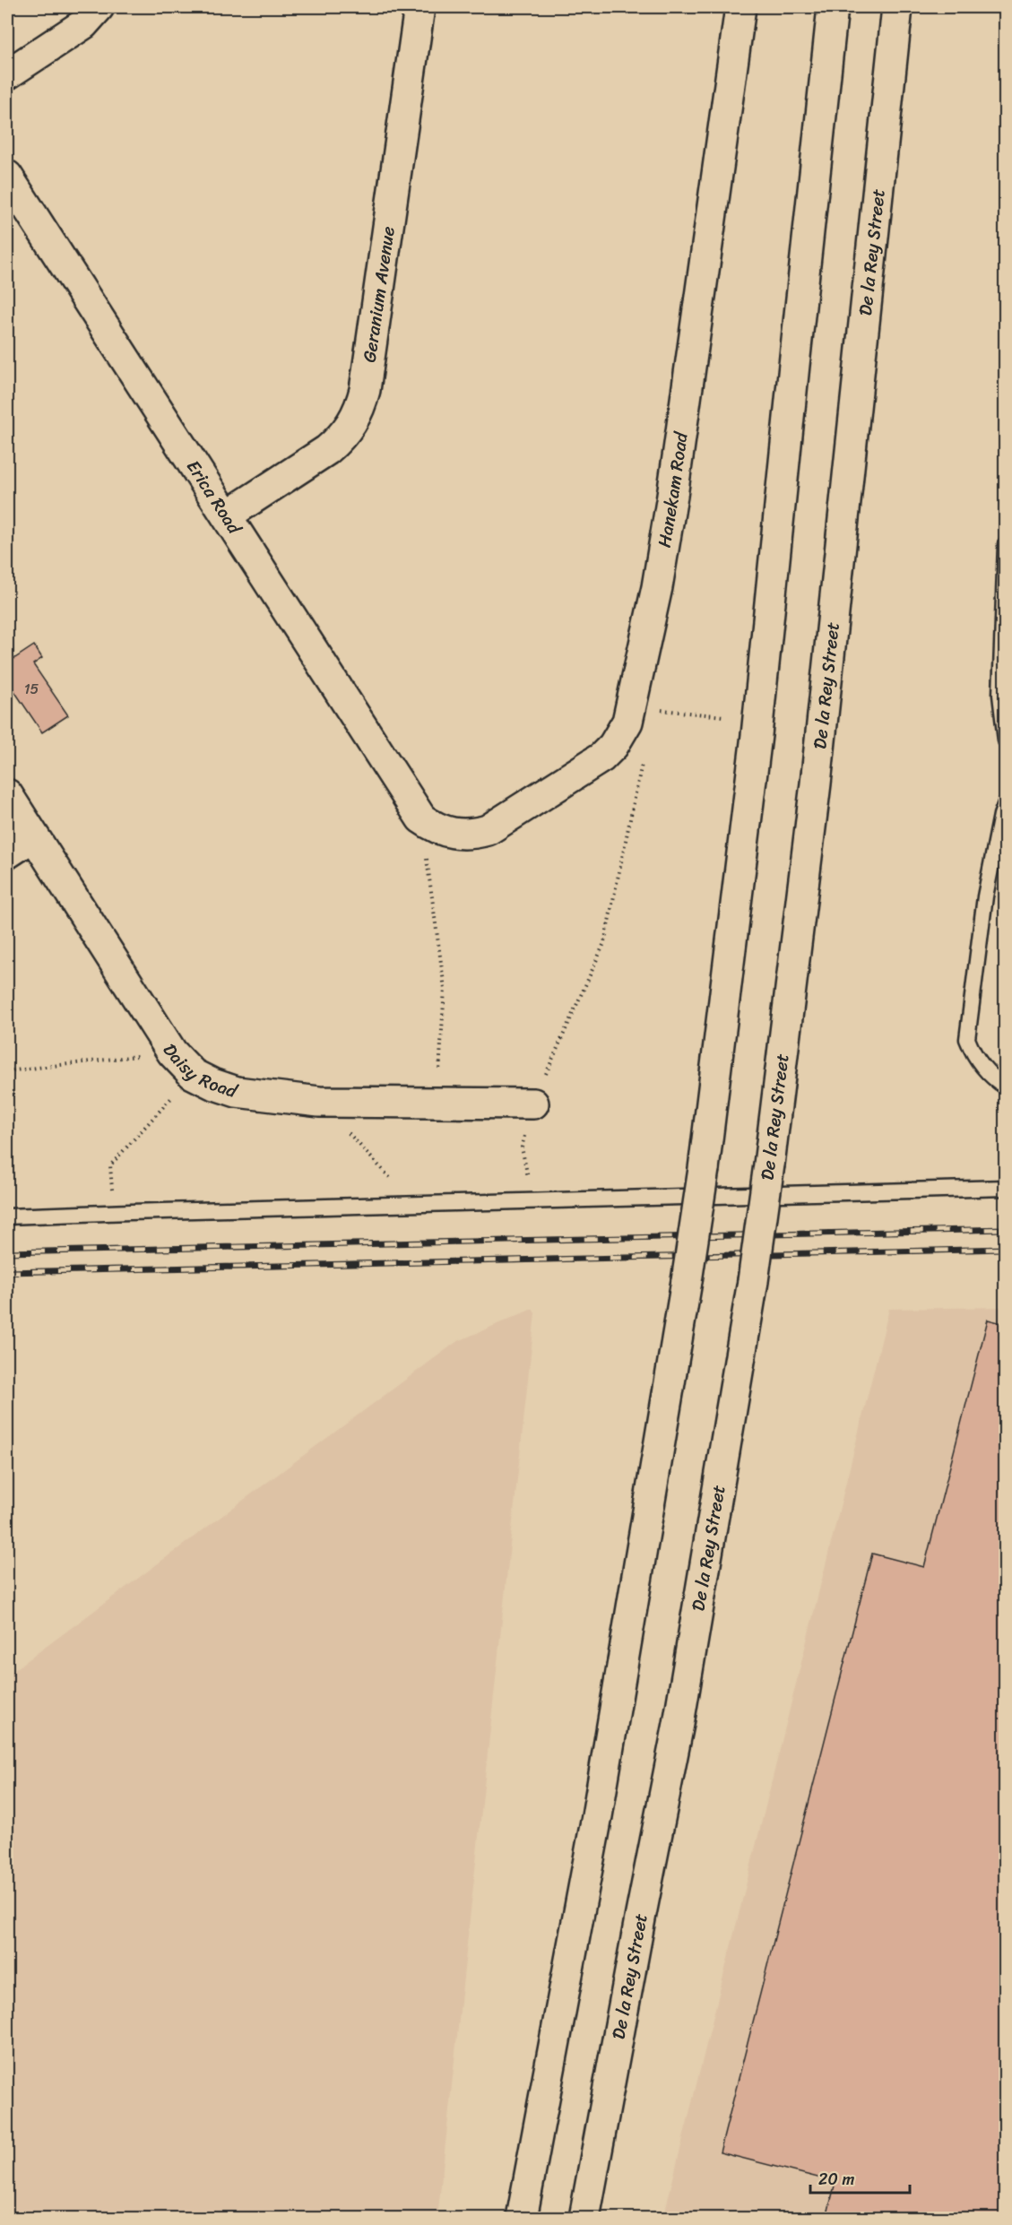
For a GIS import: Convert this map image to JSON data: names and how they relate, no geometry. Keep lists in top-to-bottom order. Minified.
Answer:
{"streets":{"main road":["De la Rey Street","Geranium Avenue","Hanekam Road","Erica Road","Daisy Road"]},"crossings":[["Geranium Avenue","Erica Road"],["Hanekam Road","Erica Road"]],"house_numbers":["15"],"scale_bar":"20 m"}
